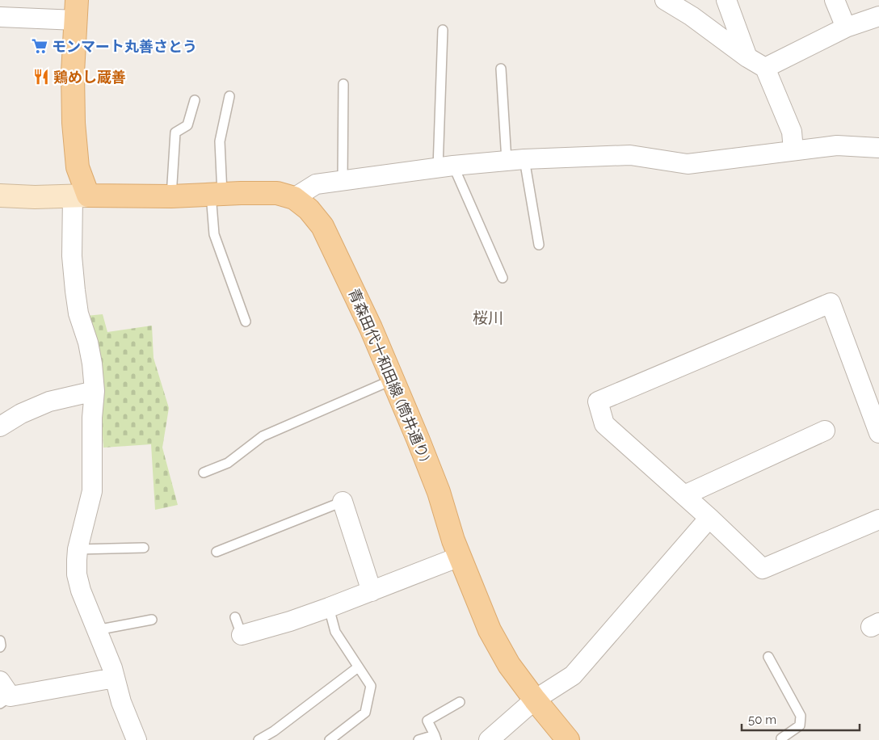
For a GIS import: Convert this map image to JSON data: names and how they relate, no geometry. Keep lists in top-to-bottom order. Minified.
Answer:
{"streets":{"main road":["青森田代十和田線 (筒井通り)"]},"districts":["桜川"],"places":{"supermarket":["モンマート丸善さとう"],"restaurant":["鶏めし蔵善"]},"scale_bar":"50 m"}
